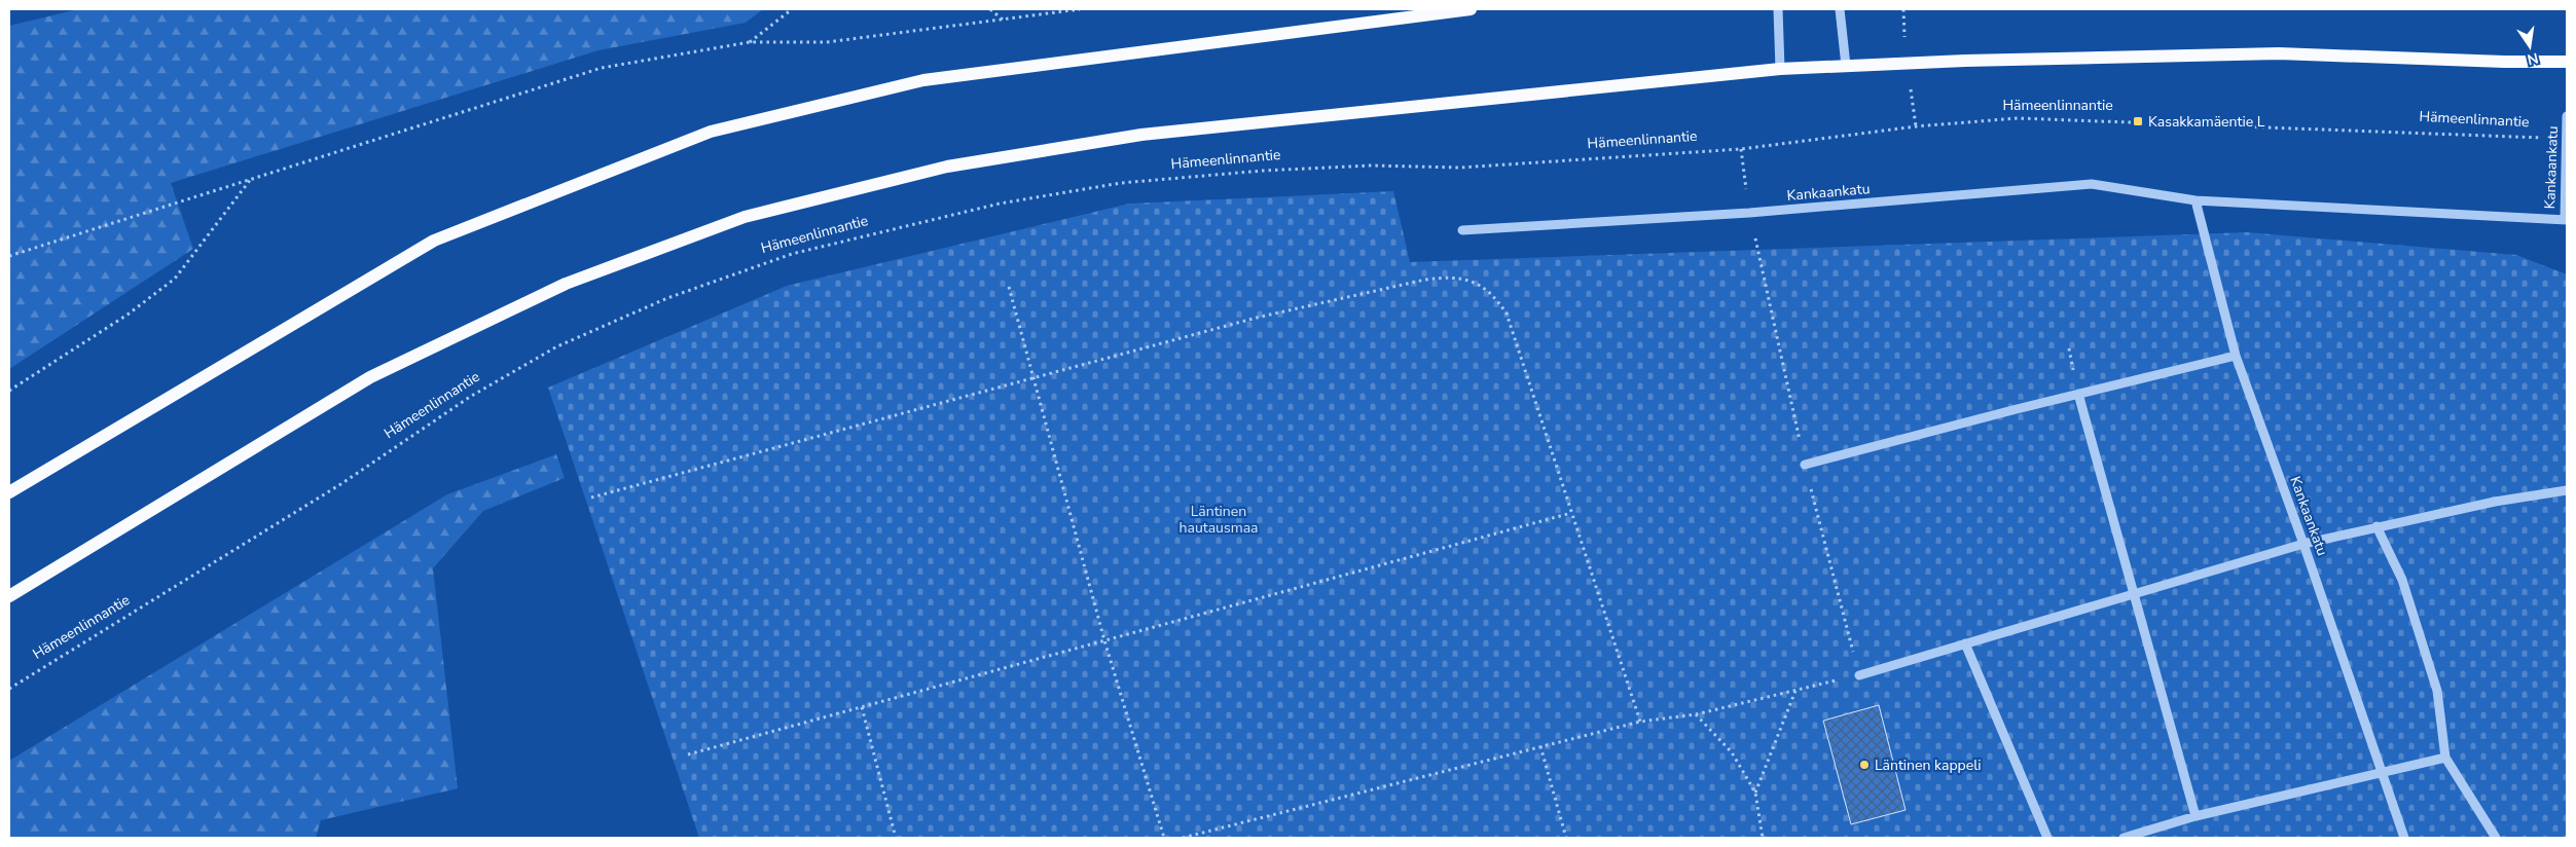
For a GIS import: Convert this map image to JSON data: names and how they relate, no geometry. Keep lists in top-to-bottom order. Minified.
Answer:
{"streets":{"street":["Kankaankatu"],"path":["Hämeenlinnantie"]},"crossings":[["Hämeenlinnantie","Kankaankatu"]],"parks":["Läntinen hautausmaa"],"places":{"transit":["Kasakkamäentie L"],"other":["Läntinen kappeli"]},"north":"bottom"}
